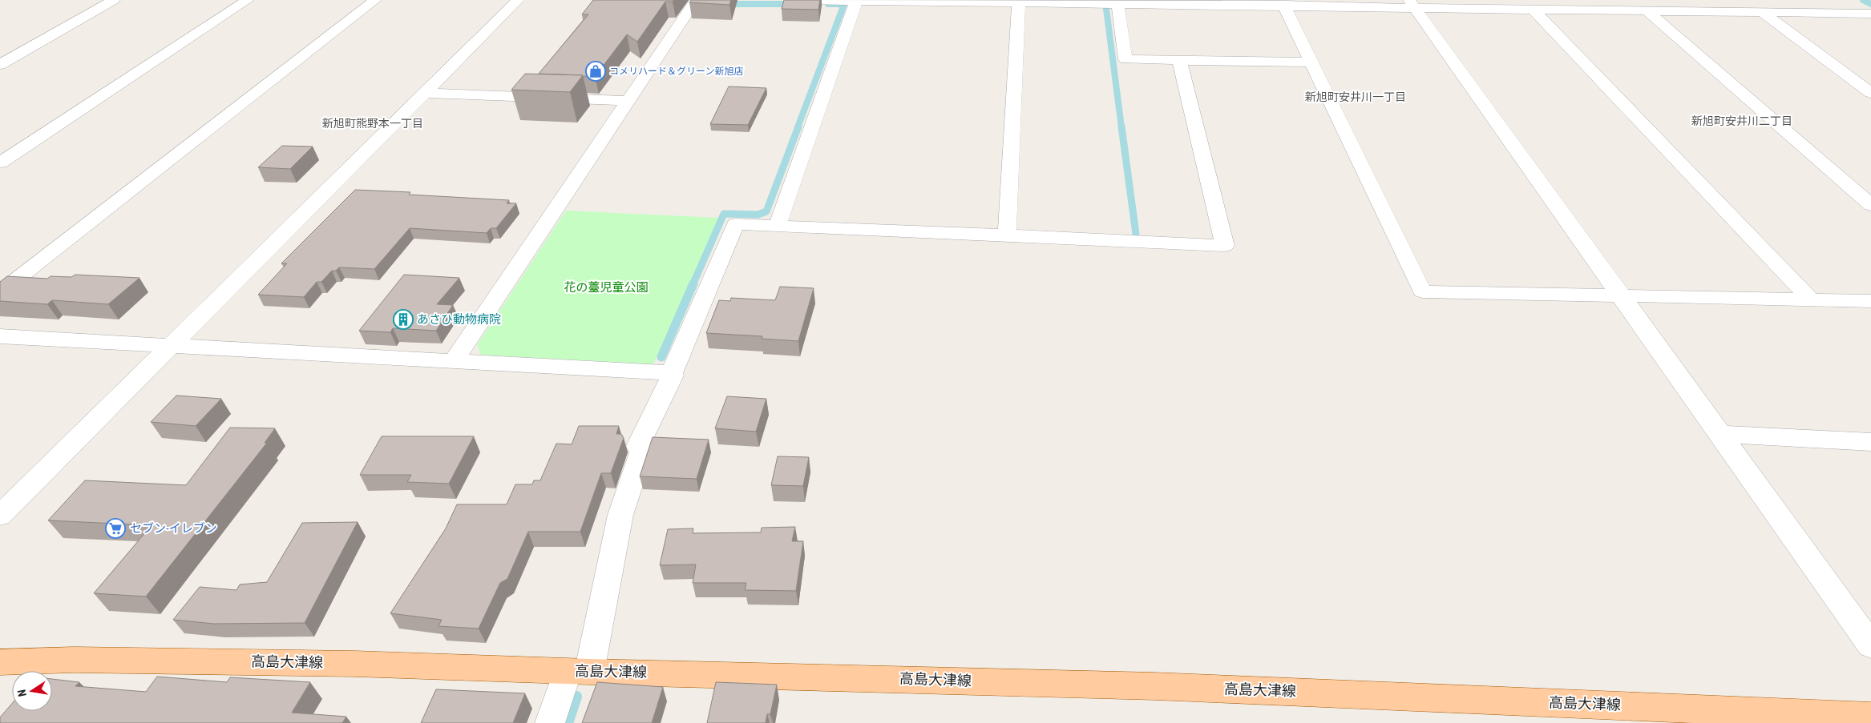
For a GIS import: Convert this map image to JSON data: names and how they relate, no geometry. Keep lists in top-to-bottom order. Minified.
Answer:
{"streets":{"main road":["高島大津線"]},"districts":["新旭町安井川一丁目","新旭町安井川二丁目","新旭町熊野本一丁目"],"parks":["花の薹児童公園"],"places":{"shop":["コメリハード＆グリーン新旭店"],"building":["あさひ動物病院"],"supermarket":["セブン-イレブン"]},"north":"left"}
